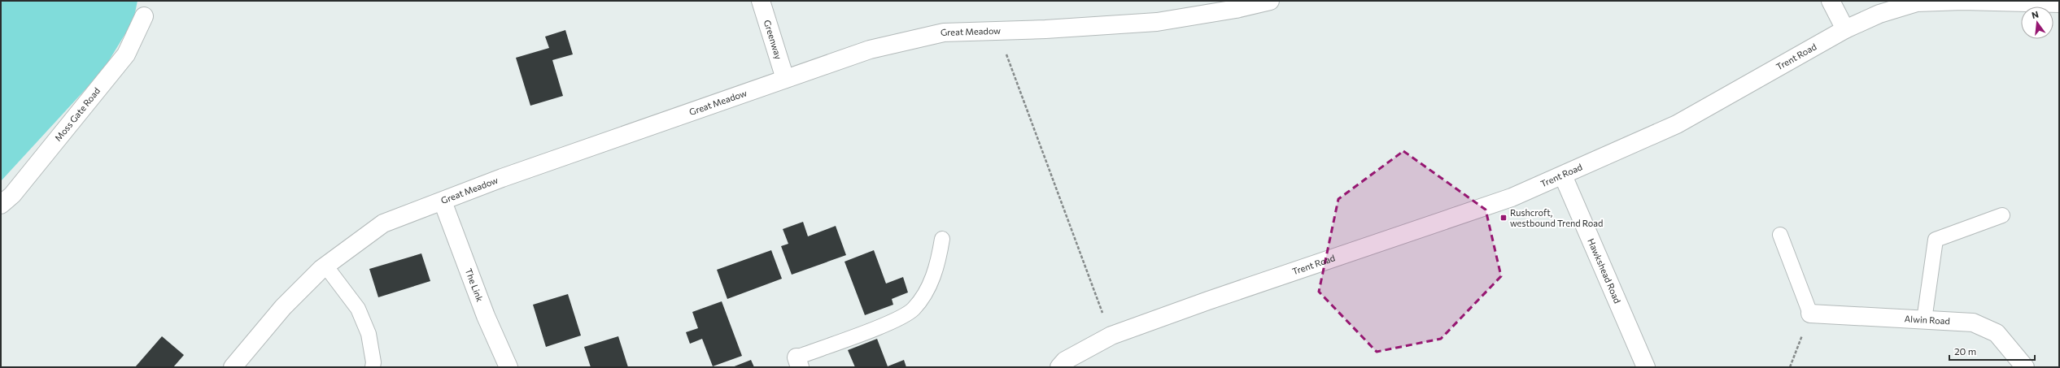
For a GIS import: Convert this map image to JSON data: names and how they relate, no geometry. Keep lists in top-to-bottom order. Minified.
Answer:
{"streets":{"street":["Great Meadow","Greenway","Trent Road","Moss Gate Road","Hawkshead Road","The Link","Alwin Road"]},"crossings":[["Great Meadow","Greenway"],["Great Meadow","The Link"],["Trent Road","Hawkshead Road"]],"places":{"transit":["Rushcroft, westbound Trend Road"]},"scale_bar":"20 m","north":"top"}
